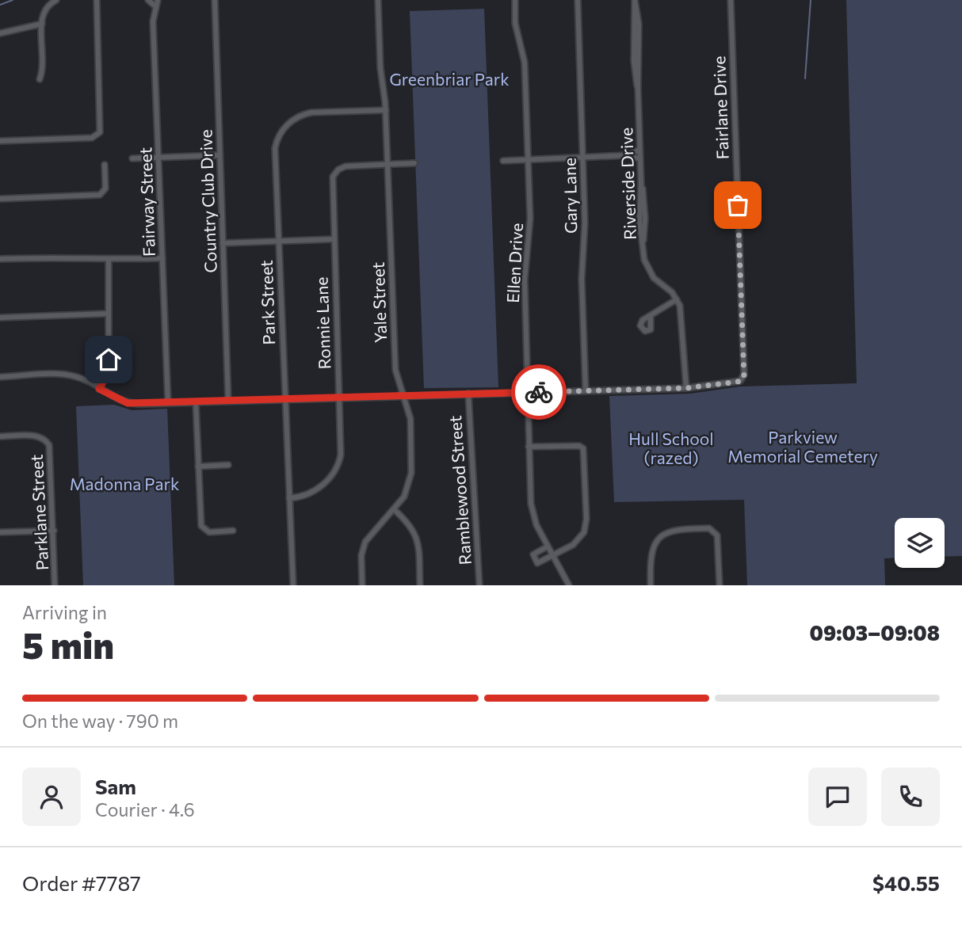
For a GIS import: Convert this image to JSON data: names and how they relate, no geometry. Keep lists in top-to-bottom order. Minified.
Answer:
{"streets":{"street":["Fairlane Drive","Riverside Drive","Gary Lane","Country Club Drive","Fairway Street","Ellen Drive","Park Street","Yale Street","Ronnie Lane","Ramblewood Street","Parklane Street"]},"crossings":[["Fairlane Drive","Riverside Drive"],["Park Street","Yale Street"],["Park Street","Ronnie Lane"],["Yale Street","Ronnie Lane"]],"parks":["Greenbriar Park","Parkview Memorial Cemetery","Hull School (razed)","Madonna Park"],"page":{"heading":["5 min","Arriving in","09:03–09:08"],"panel":["Sam","Courier · 4.6","Order #7787","$40.55"],"bar":"On the way · 790 m"}}
